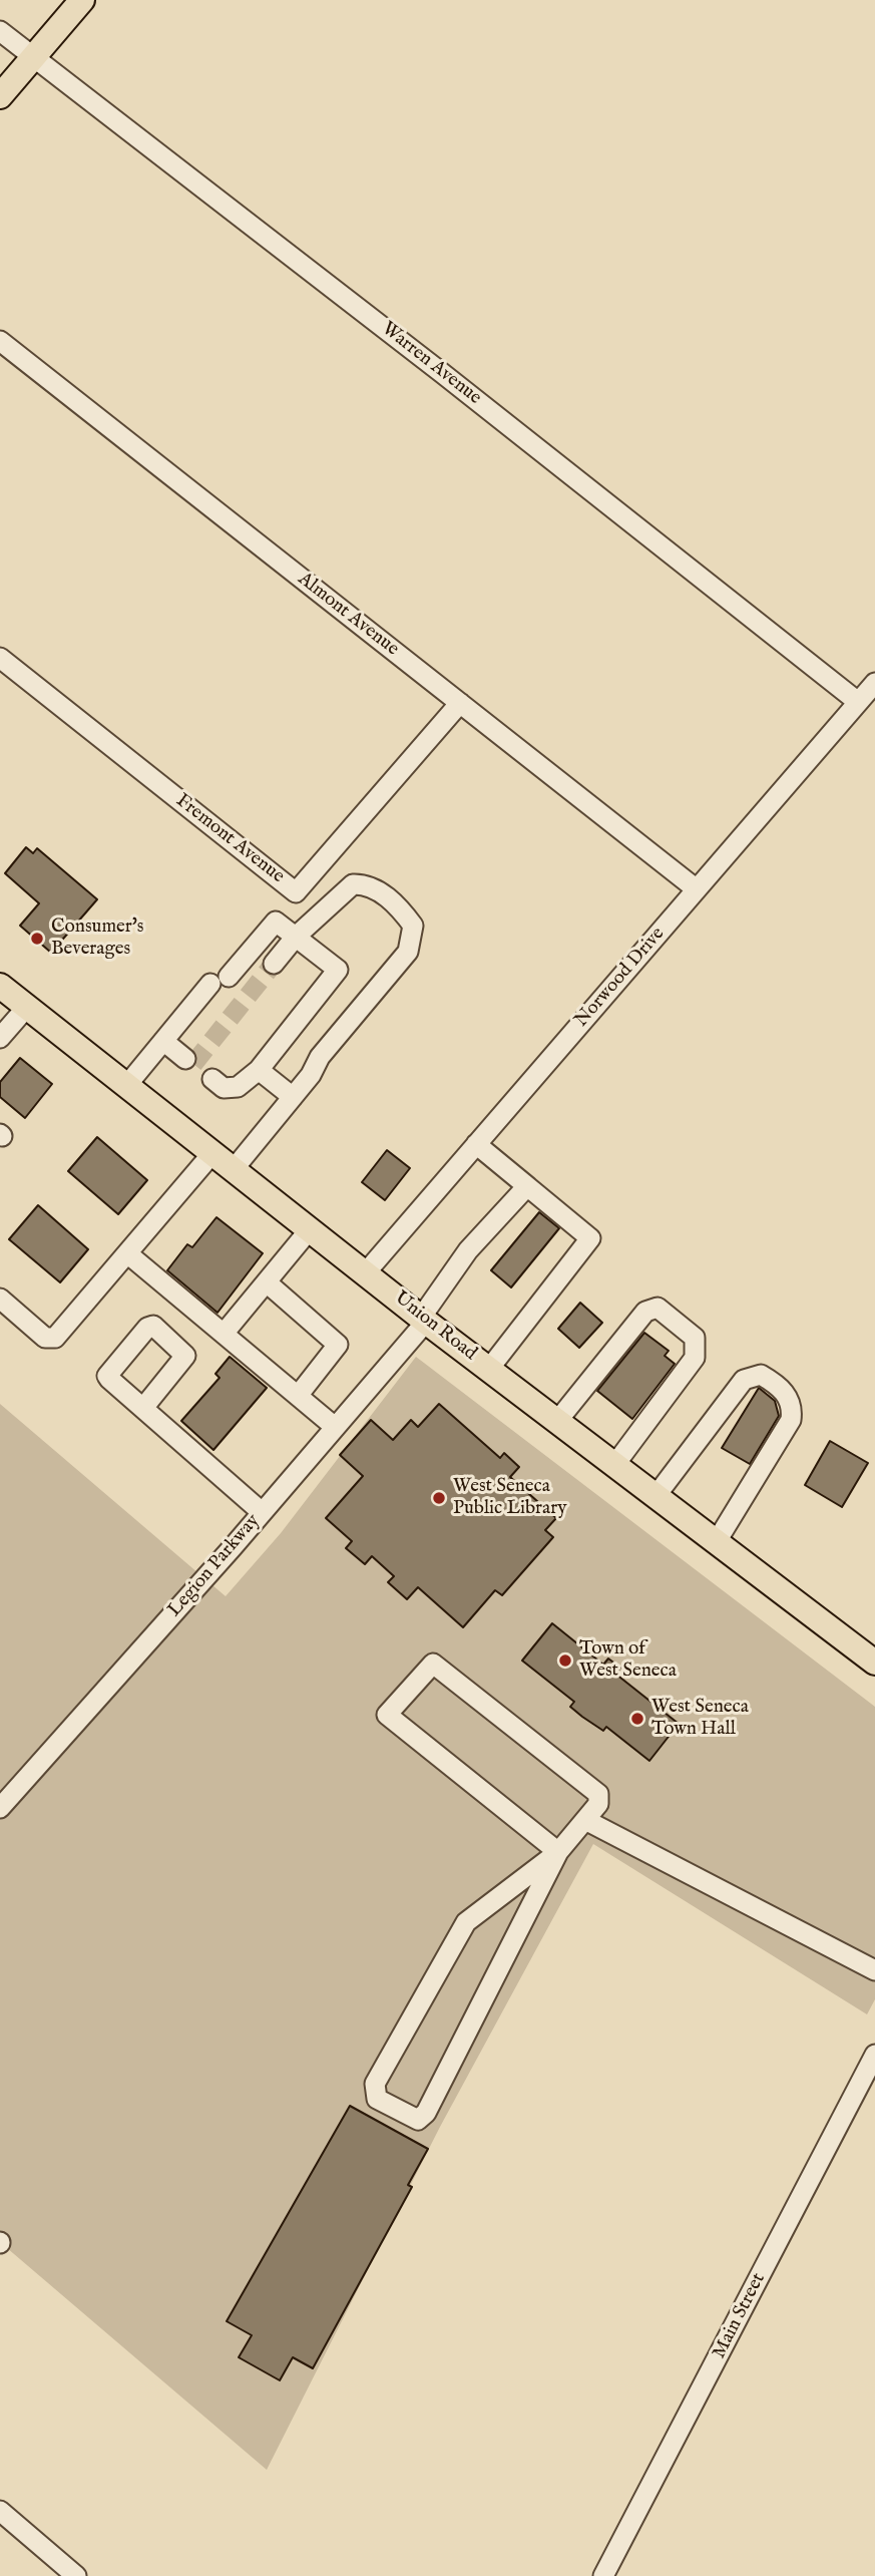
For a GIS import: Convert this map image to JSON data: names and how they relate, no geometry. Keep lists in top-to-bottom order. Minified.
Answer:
{"streets":{"main road":["Union Road"],"street":["Warren Avenue","Almont Avenue","Fremont Avenue","Norwood Drive","Legion Parkway","Main Street"]},"crossings":[["Warren Avenue","Norwood Drive"],["Almont Avenue","Fremont Avenue"],["Almont Avenue","Norwood Drive"],["Norwood Drive","Union Road"],["Union Road","Legion Parkway"]],"places":["Consumer's Beverages","West Seneca Public Library","Town of West Seneca","West Seneca Town Hall"]}
